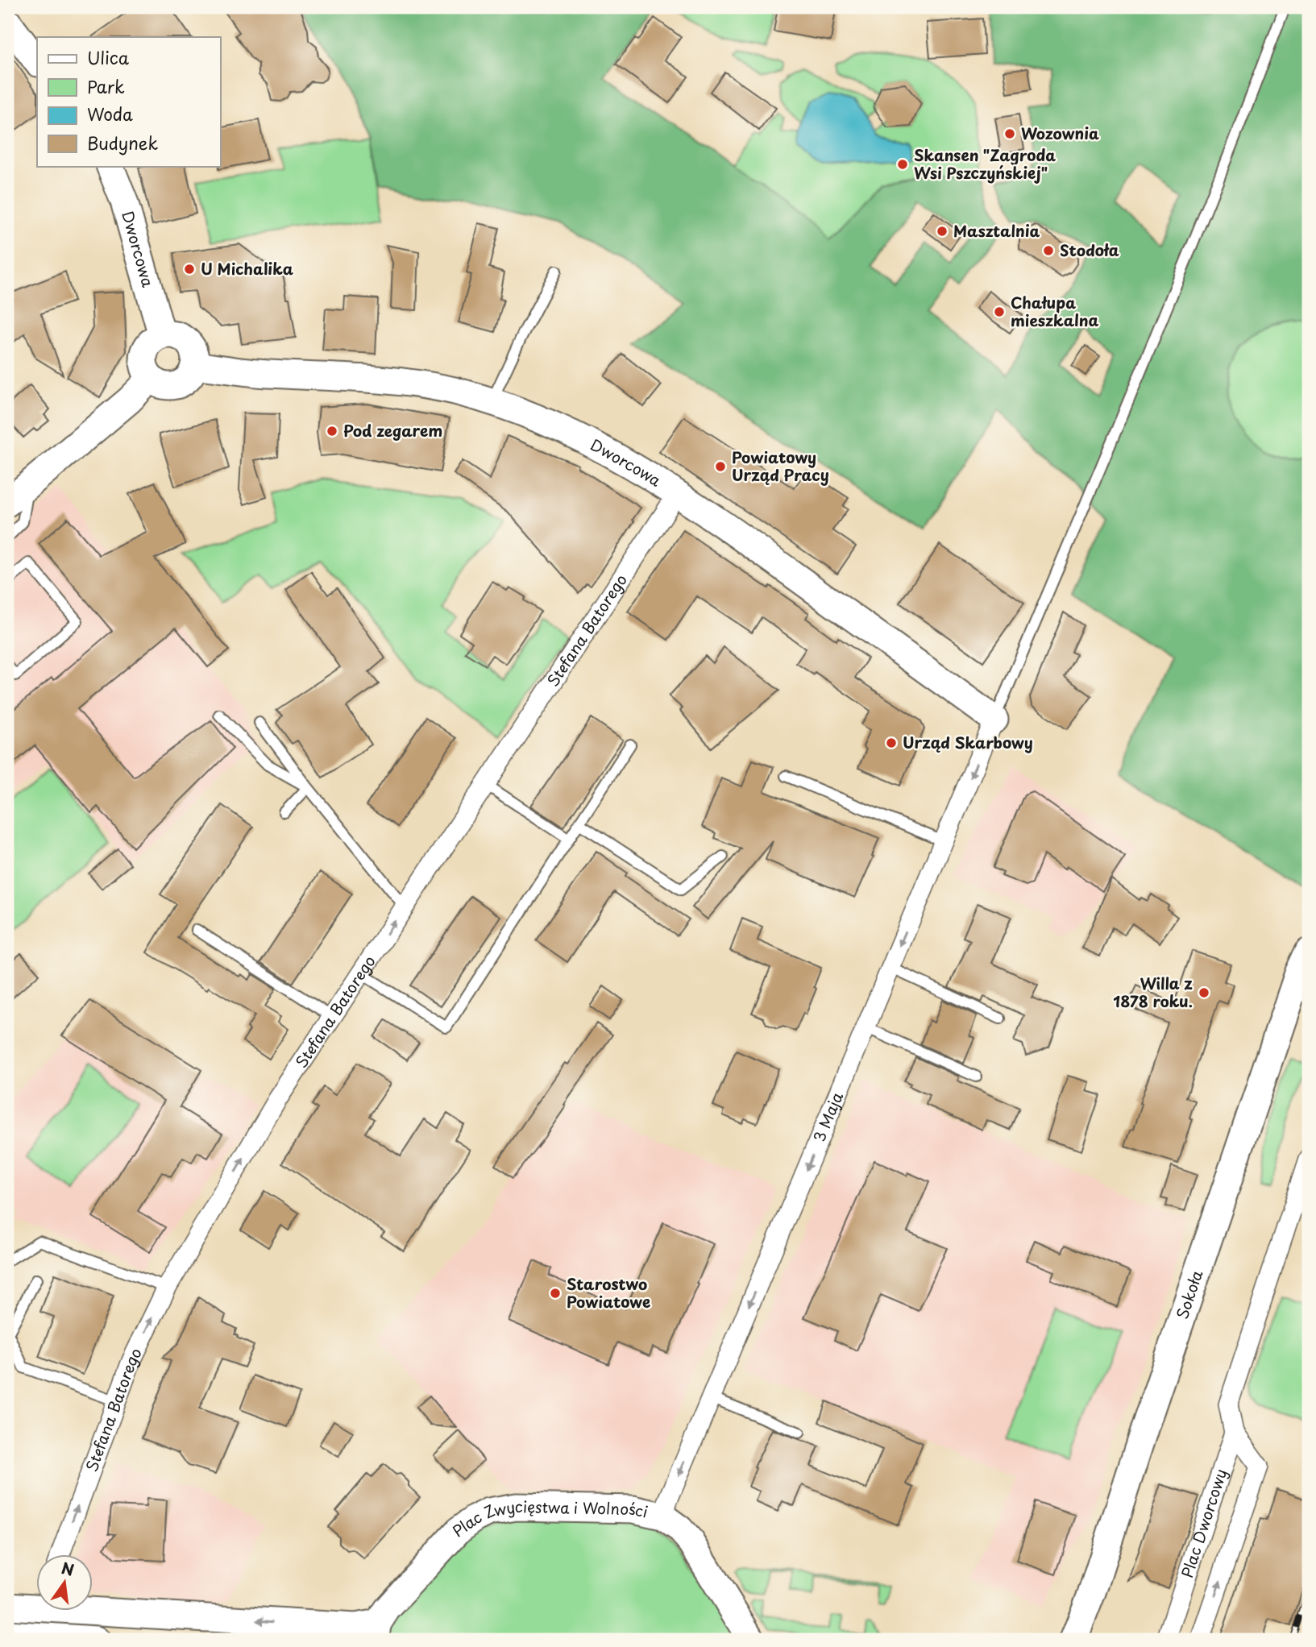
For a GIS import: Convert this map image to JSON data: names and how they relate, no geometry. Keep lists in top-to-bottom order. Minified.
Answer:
{"streets":{"street":["Dworcowa","Stefana Batorego","3 Maja","Sokoła","Plac Dworcowy","Plac Zwycięstwa i Wolności"]},"crossings":[["Dworcowa","Stefana Batorego"],["Dworcowa","3 Maja"],["3 Maja","Plac Zwycięstwa i Wolności"]],"one_way":["Stefana Batorego","3 Maja"],"places":["Wozownia","Skansen \"Zagroda Wsi Pszczyńskiej\"","Masztalnia","Stodoła","U Michalika","Chałupa mieszkalna","Pod zegarem","Powiatowy Urząd Pracy","Urząd Skarbowy","Willa z 1878 roku.","Starostwo Powiatowe"],"legend":["Ulica","Park","Woda","Budynek"],"north":"top"}
